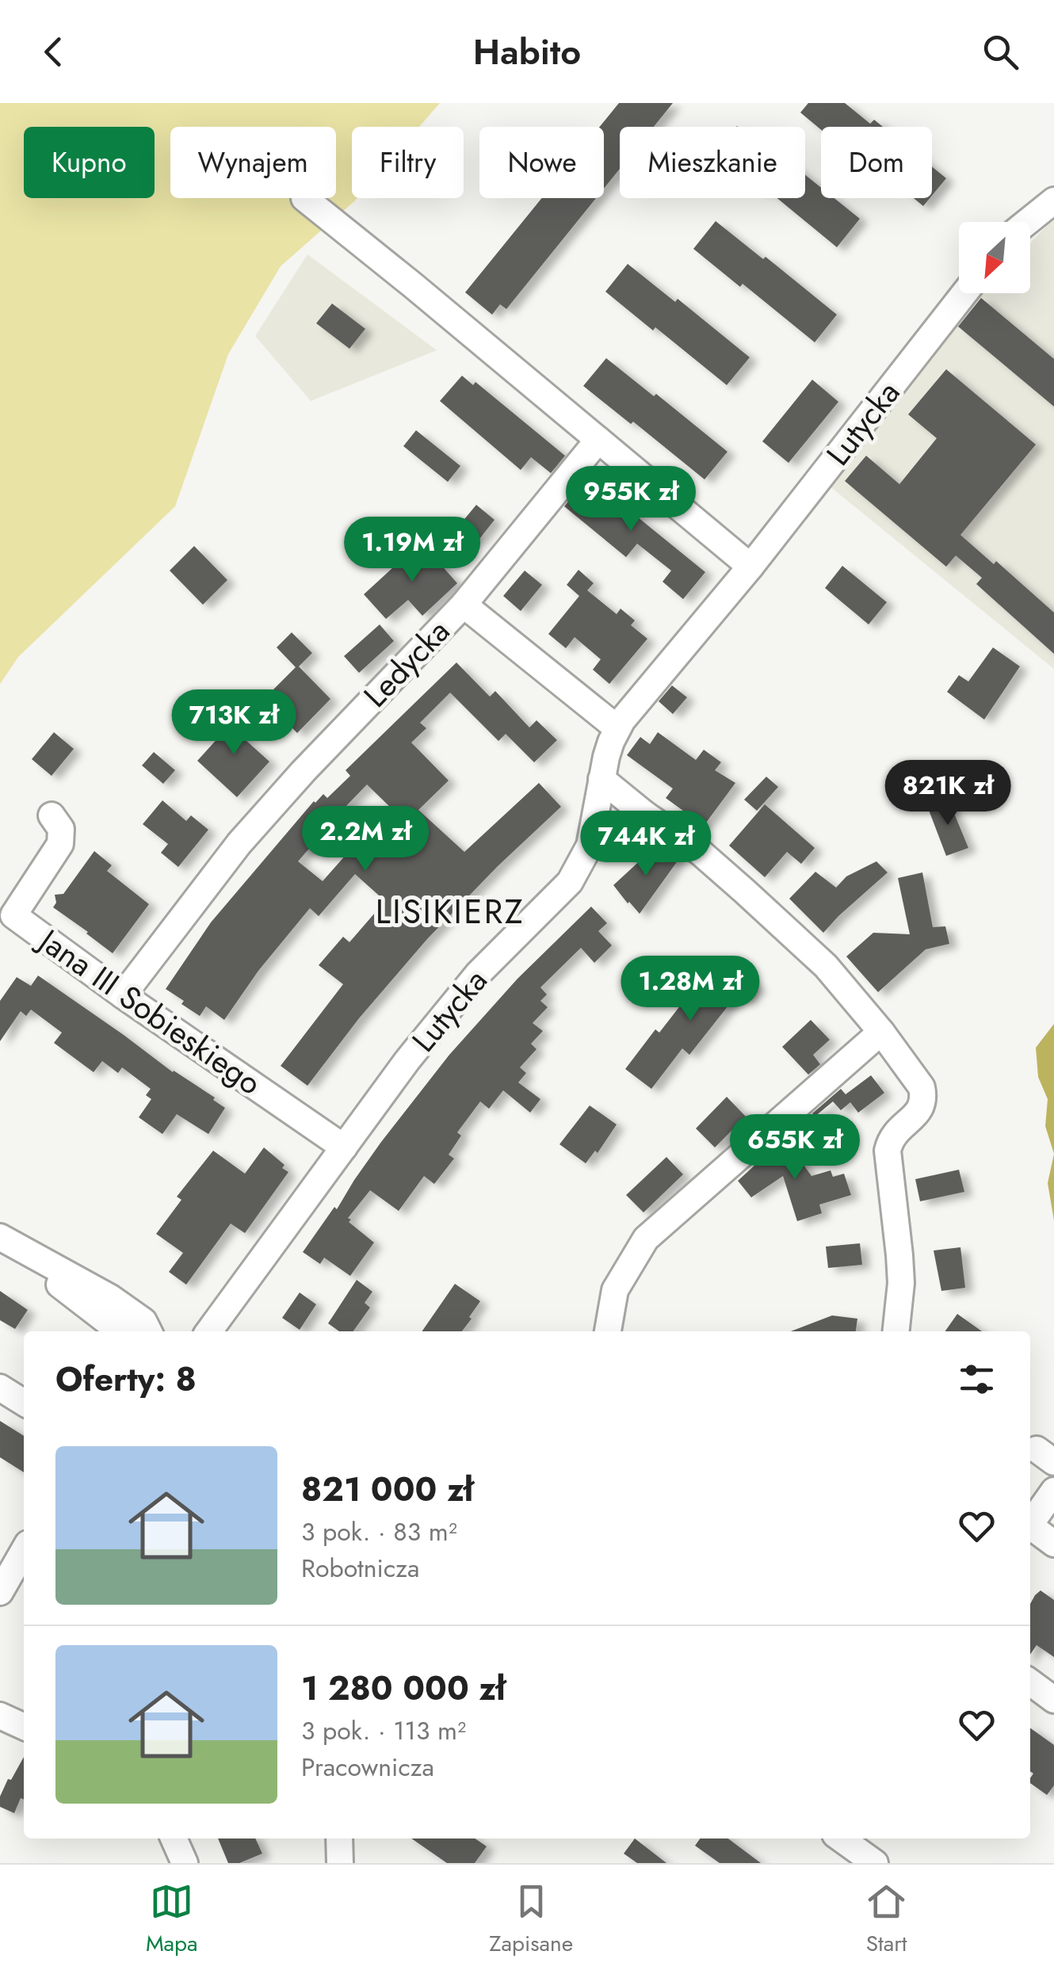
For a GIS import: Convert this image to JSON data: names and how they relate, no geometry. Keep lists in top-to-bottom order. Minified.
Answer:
{"streets":{"street":["Lutycka","Ledycka","Jana III Sobieskiego"]},"crossings":[["Lutycka","Jana III Sobieskiego"],["Ledycka","Jana III Sobieskiego"]],"districts":["LISIKIERZ"],"north":"bottom left","page":{"header":"Habito","chip":["Kupno","Wynajem","Filtry","Nowe","Mieszkanie","Dom"],"price":["955K zł","1.19M zł","713K zł","821K zł","2.2M zł","744K zł","1.28M zł","655K zł"],"heading":"Oferty: 8","list":[{"name":"821 000 zł","note":"3 pok. · 83 m² · Robotnicza"},{"name":"1 280 000 zł","note":"3 pok. · 113 m² · Pracownicza"}],"tabs":["Mapa","Zapisane","Start"]}}
